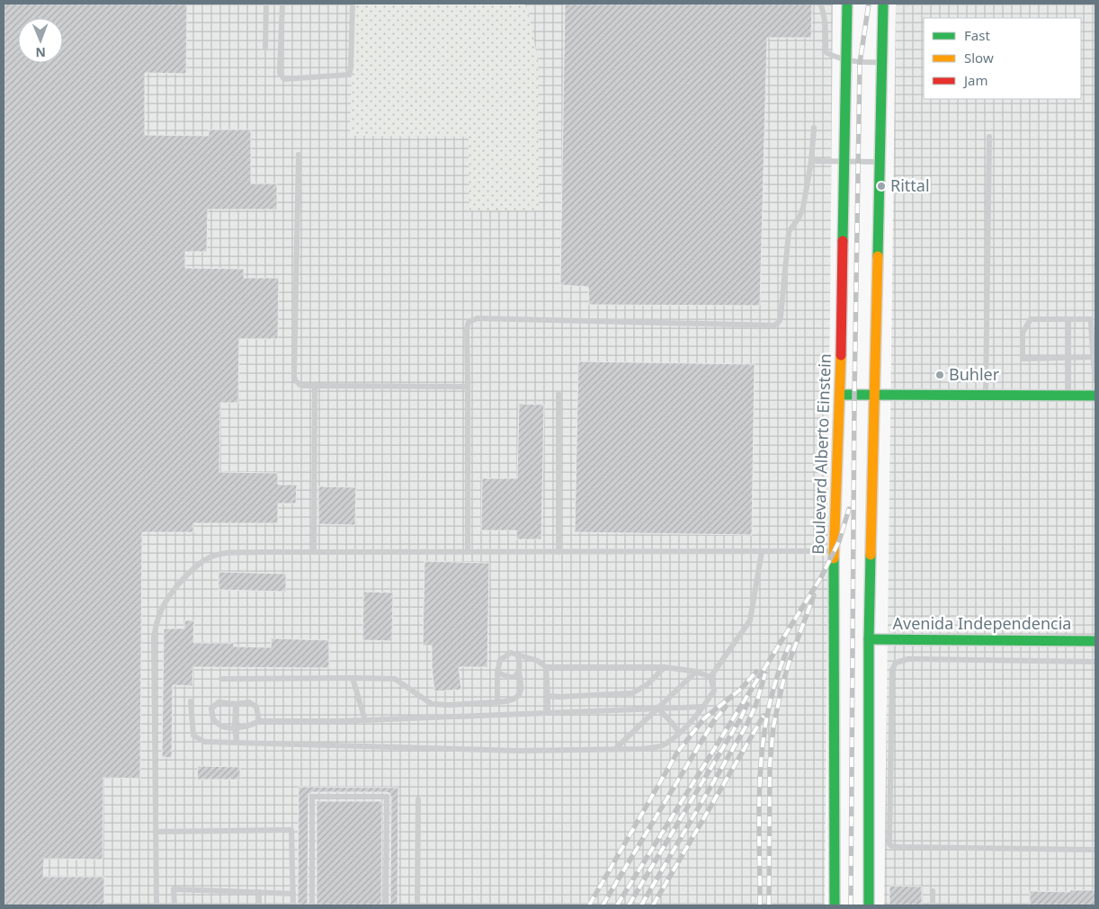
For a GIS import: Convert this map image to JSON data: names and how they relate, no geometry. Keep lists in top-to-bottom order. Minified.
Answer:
{"streets":{"main road":["Boulevard Alberto Einstein","Avenida Independencia"]},"places":["Rittal","Buhler"],"legend":["Fast","Slow","Jam"],"north":"bottom"}
